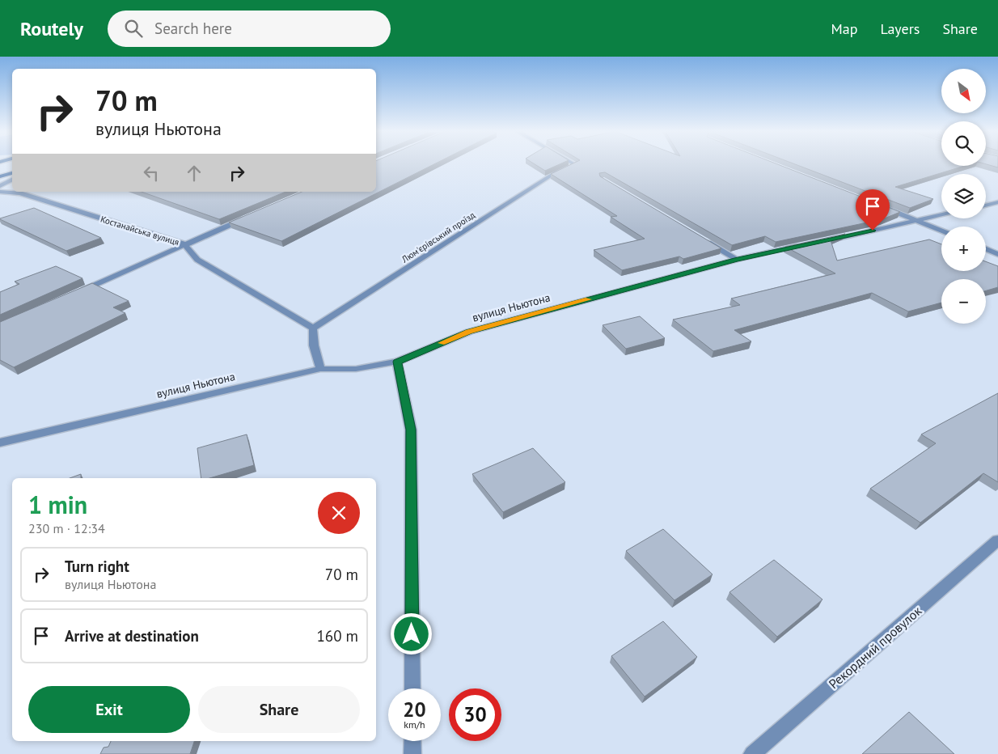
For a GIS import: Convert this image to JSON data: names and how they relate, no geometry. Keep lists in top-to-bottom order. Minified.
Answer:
{"streets":{"street":["Костанайська вулиця","Люм'єрівський проїзд","вулиця Ньютона","Рекордний провулок"]},"crossings":[["Костанайська вулиця","Люм'єрівський проїзд"]],"north":"bottom right","page":{"header":"Routely","search":"Search here","nav":["Map","Layers","Share"],"map_buttons":["+","−"],"turn":["70 m","вулиця Ньютона"],"heading":["1 min","230 m · 12:34"],"list":[{"name":"Turn right","note":"вулиця Ньютона","value":"70 m"},{"name":"Arrive at destination","value":"160 m"}],"buttons":["Exit","Share"],"speed":"20 km/h","limit":"30"}}
